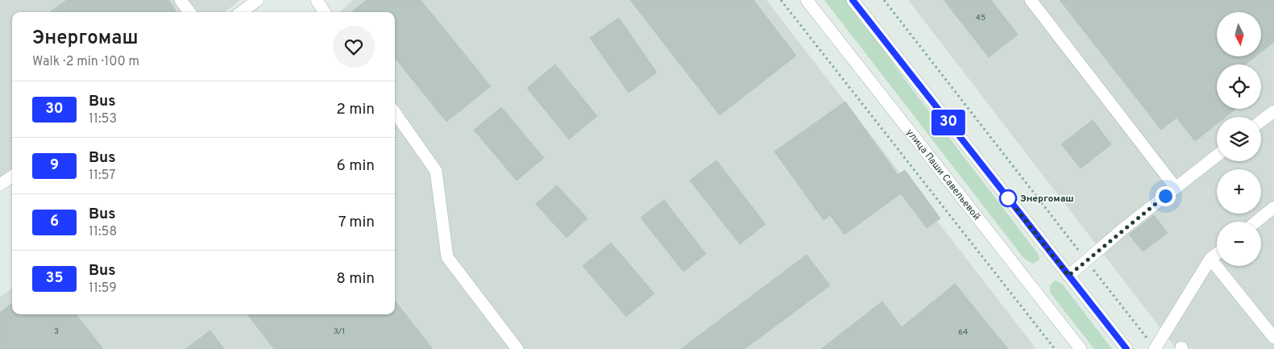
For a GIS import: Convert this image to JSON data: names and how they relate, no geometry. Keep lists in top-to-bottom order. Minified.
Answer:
{"streets":{"street":["улица Паши Савельевой"]},"places":["Энергомаш"],"lines":["bus line 30"],"house_numbers":["45","3","3/1","64"],"north":"bottom","page":{"on_map":"30","map_buttons":["+","−"],"heading":["Энергомаш","Walk · 2 min · 100 m"],"list":[{"mark":"30","name":"Bus","note":"11:53","value":"2 min"},{"mark":"9","name":"Bus","note":"11:57","value":"6 min"},{"mark":"6","name":"Bus","note":"11:58","value":"7 min"},{"mark":"35","name":"Bus","note":"11:59","value":"8 min"}]}}
